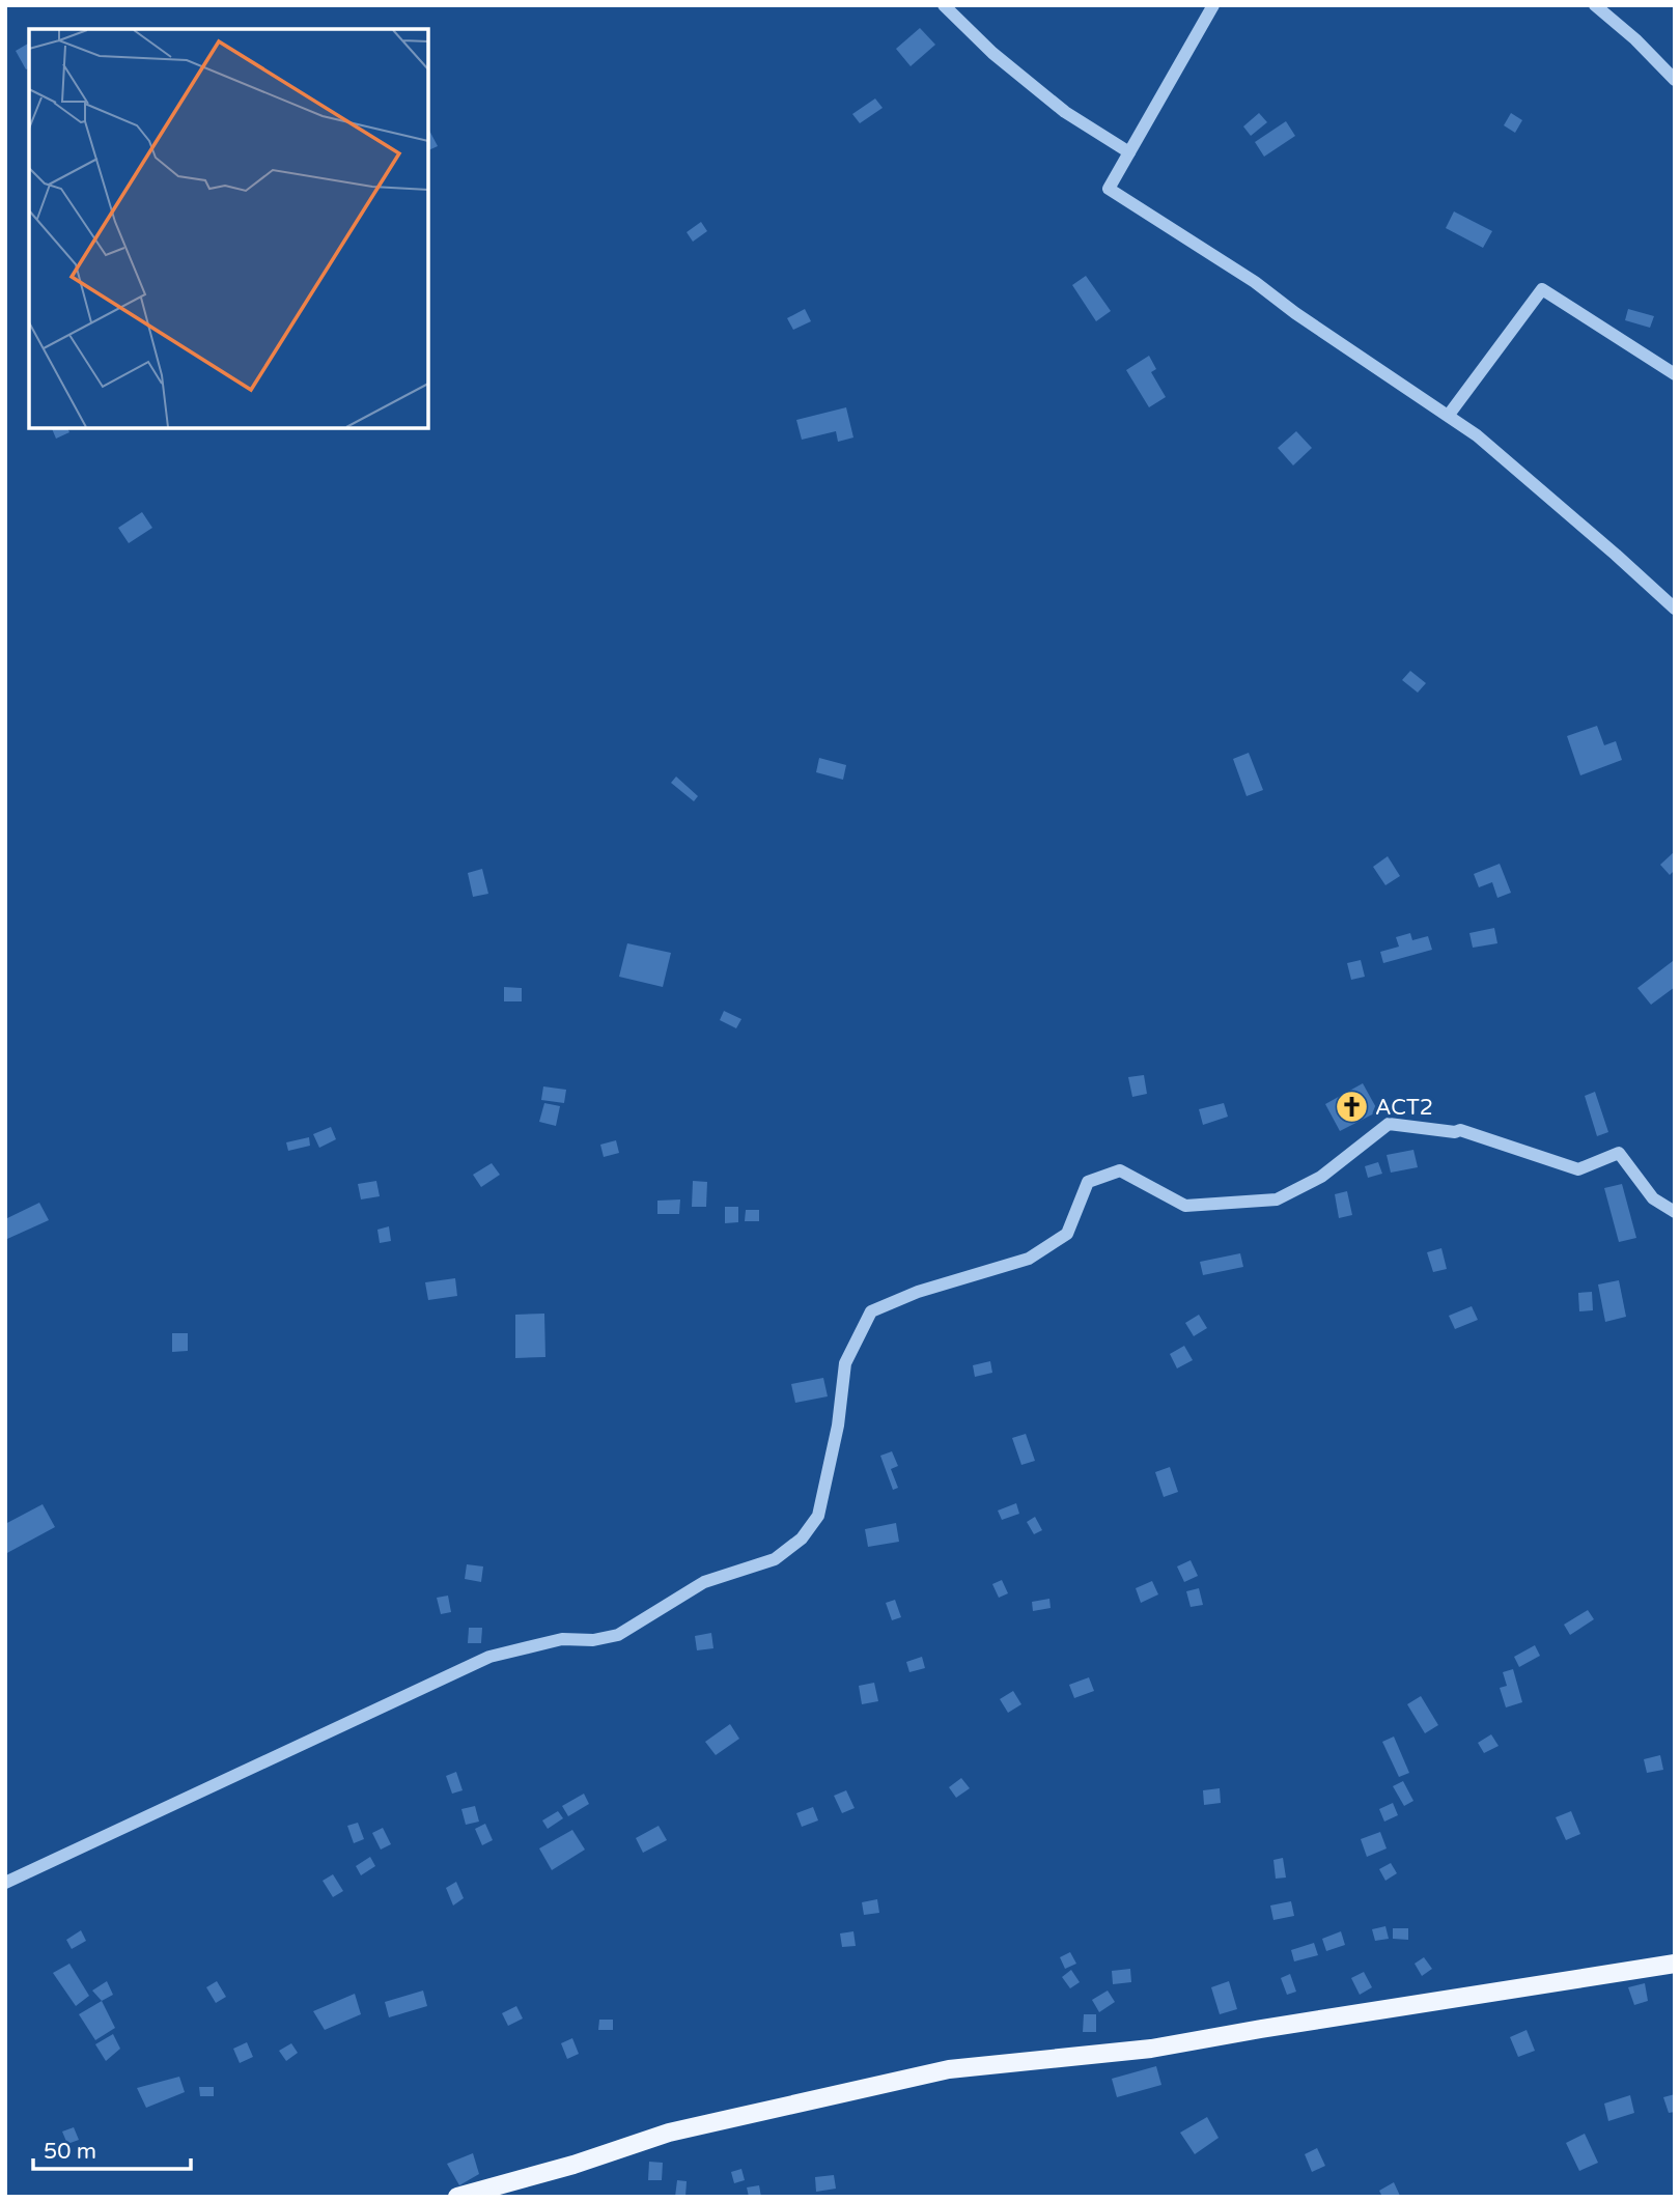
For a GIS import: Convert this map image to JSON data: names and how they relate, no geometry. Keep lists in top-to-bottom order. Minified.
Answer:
{"places":{"church":["ACT2"]},"scale_bar":"50 m"}
